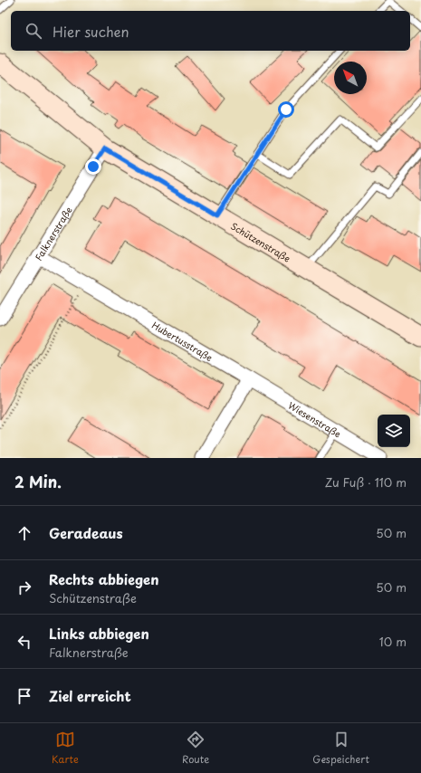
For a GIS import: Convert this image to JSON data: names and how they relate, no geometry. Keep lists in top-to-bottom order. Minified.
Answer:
{"streets":{"main road":["Schützenstraße"],"street":["Falknerstraße","Hubertusstraße","Wiesenstraße"]},"crossings":[["Falknerstraße","Schützenstraße"],["Falknerstraße","Hubertusstraße"],["Hubertusstraße","Wiesenstraße"]],"north":"top left","page":{"search":"Hier suchen","heading":["2 Min.","Zu Fuß · 110 m"],"list":[["Geradeaus","50 m"],["Rechts abbiegen","Schützenstraße","50 m"],["Links abbiegen","Falknerstraße","10 m"],"Ziel erreicht"],"nav":["Karte","Route","Gespeichert"]}}
